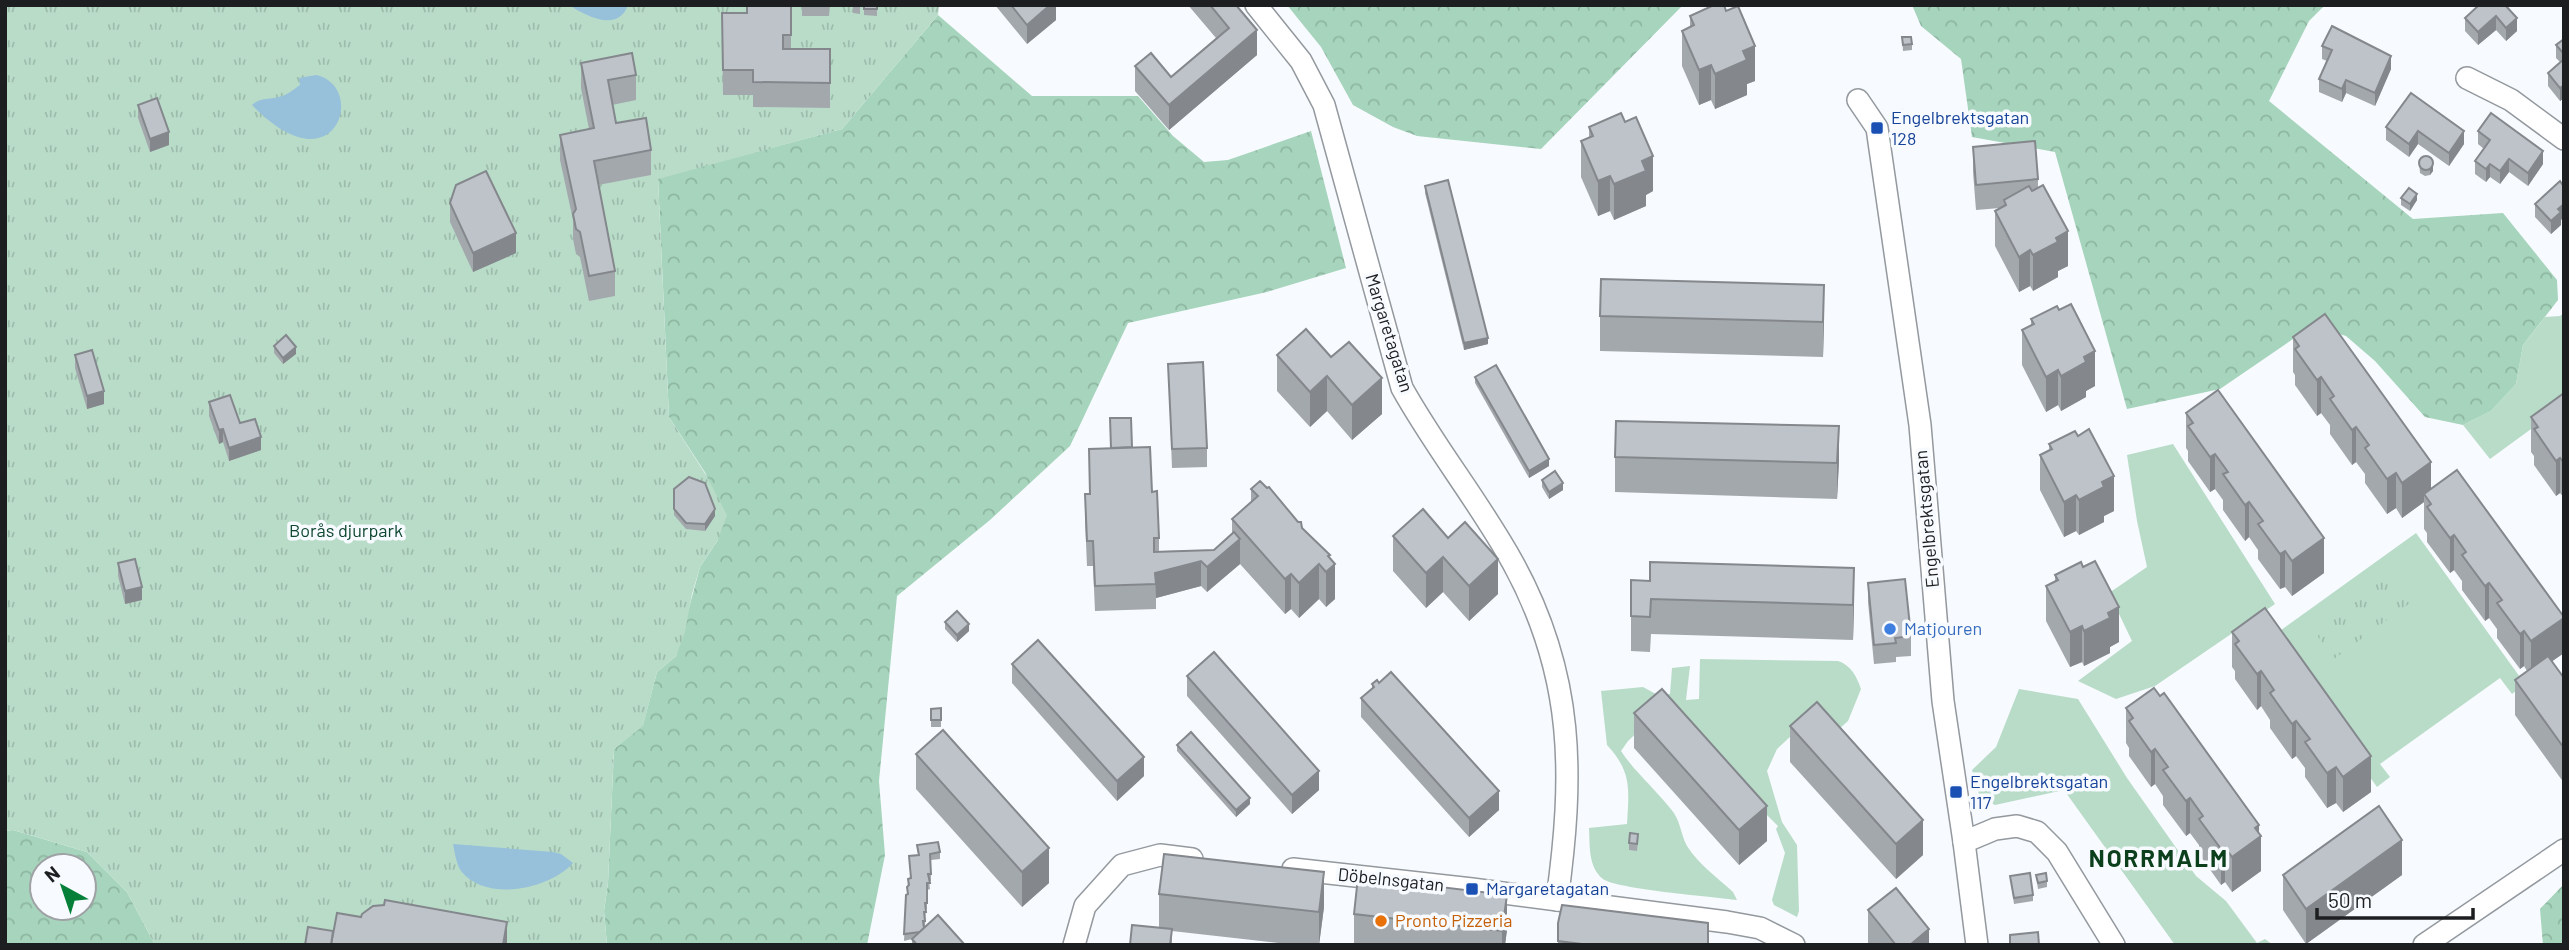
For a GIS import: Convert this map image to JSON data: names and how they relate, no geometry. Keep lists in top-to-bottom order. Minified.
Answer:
{"streets":{"street":["Margaretagatan","Engelbrektsgatan","Döbelnsgatan"]},"crossings":[["Margaretagatan","Döbelnsgatan"]],"districts":["NORRMALM"],"parks":["Borås djurpark"],"places":{"transit":["Engelbrektsgatan 128","Engelbrektsgatan 117","Margaretagatan"],"other":["Matjouren","Pronto Pizzeria"]},"scale_bar":"50 m","north":"top left"}
